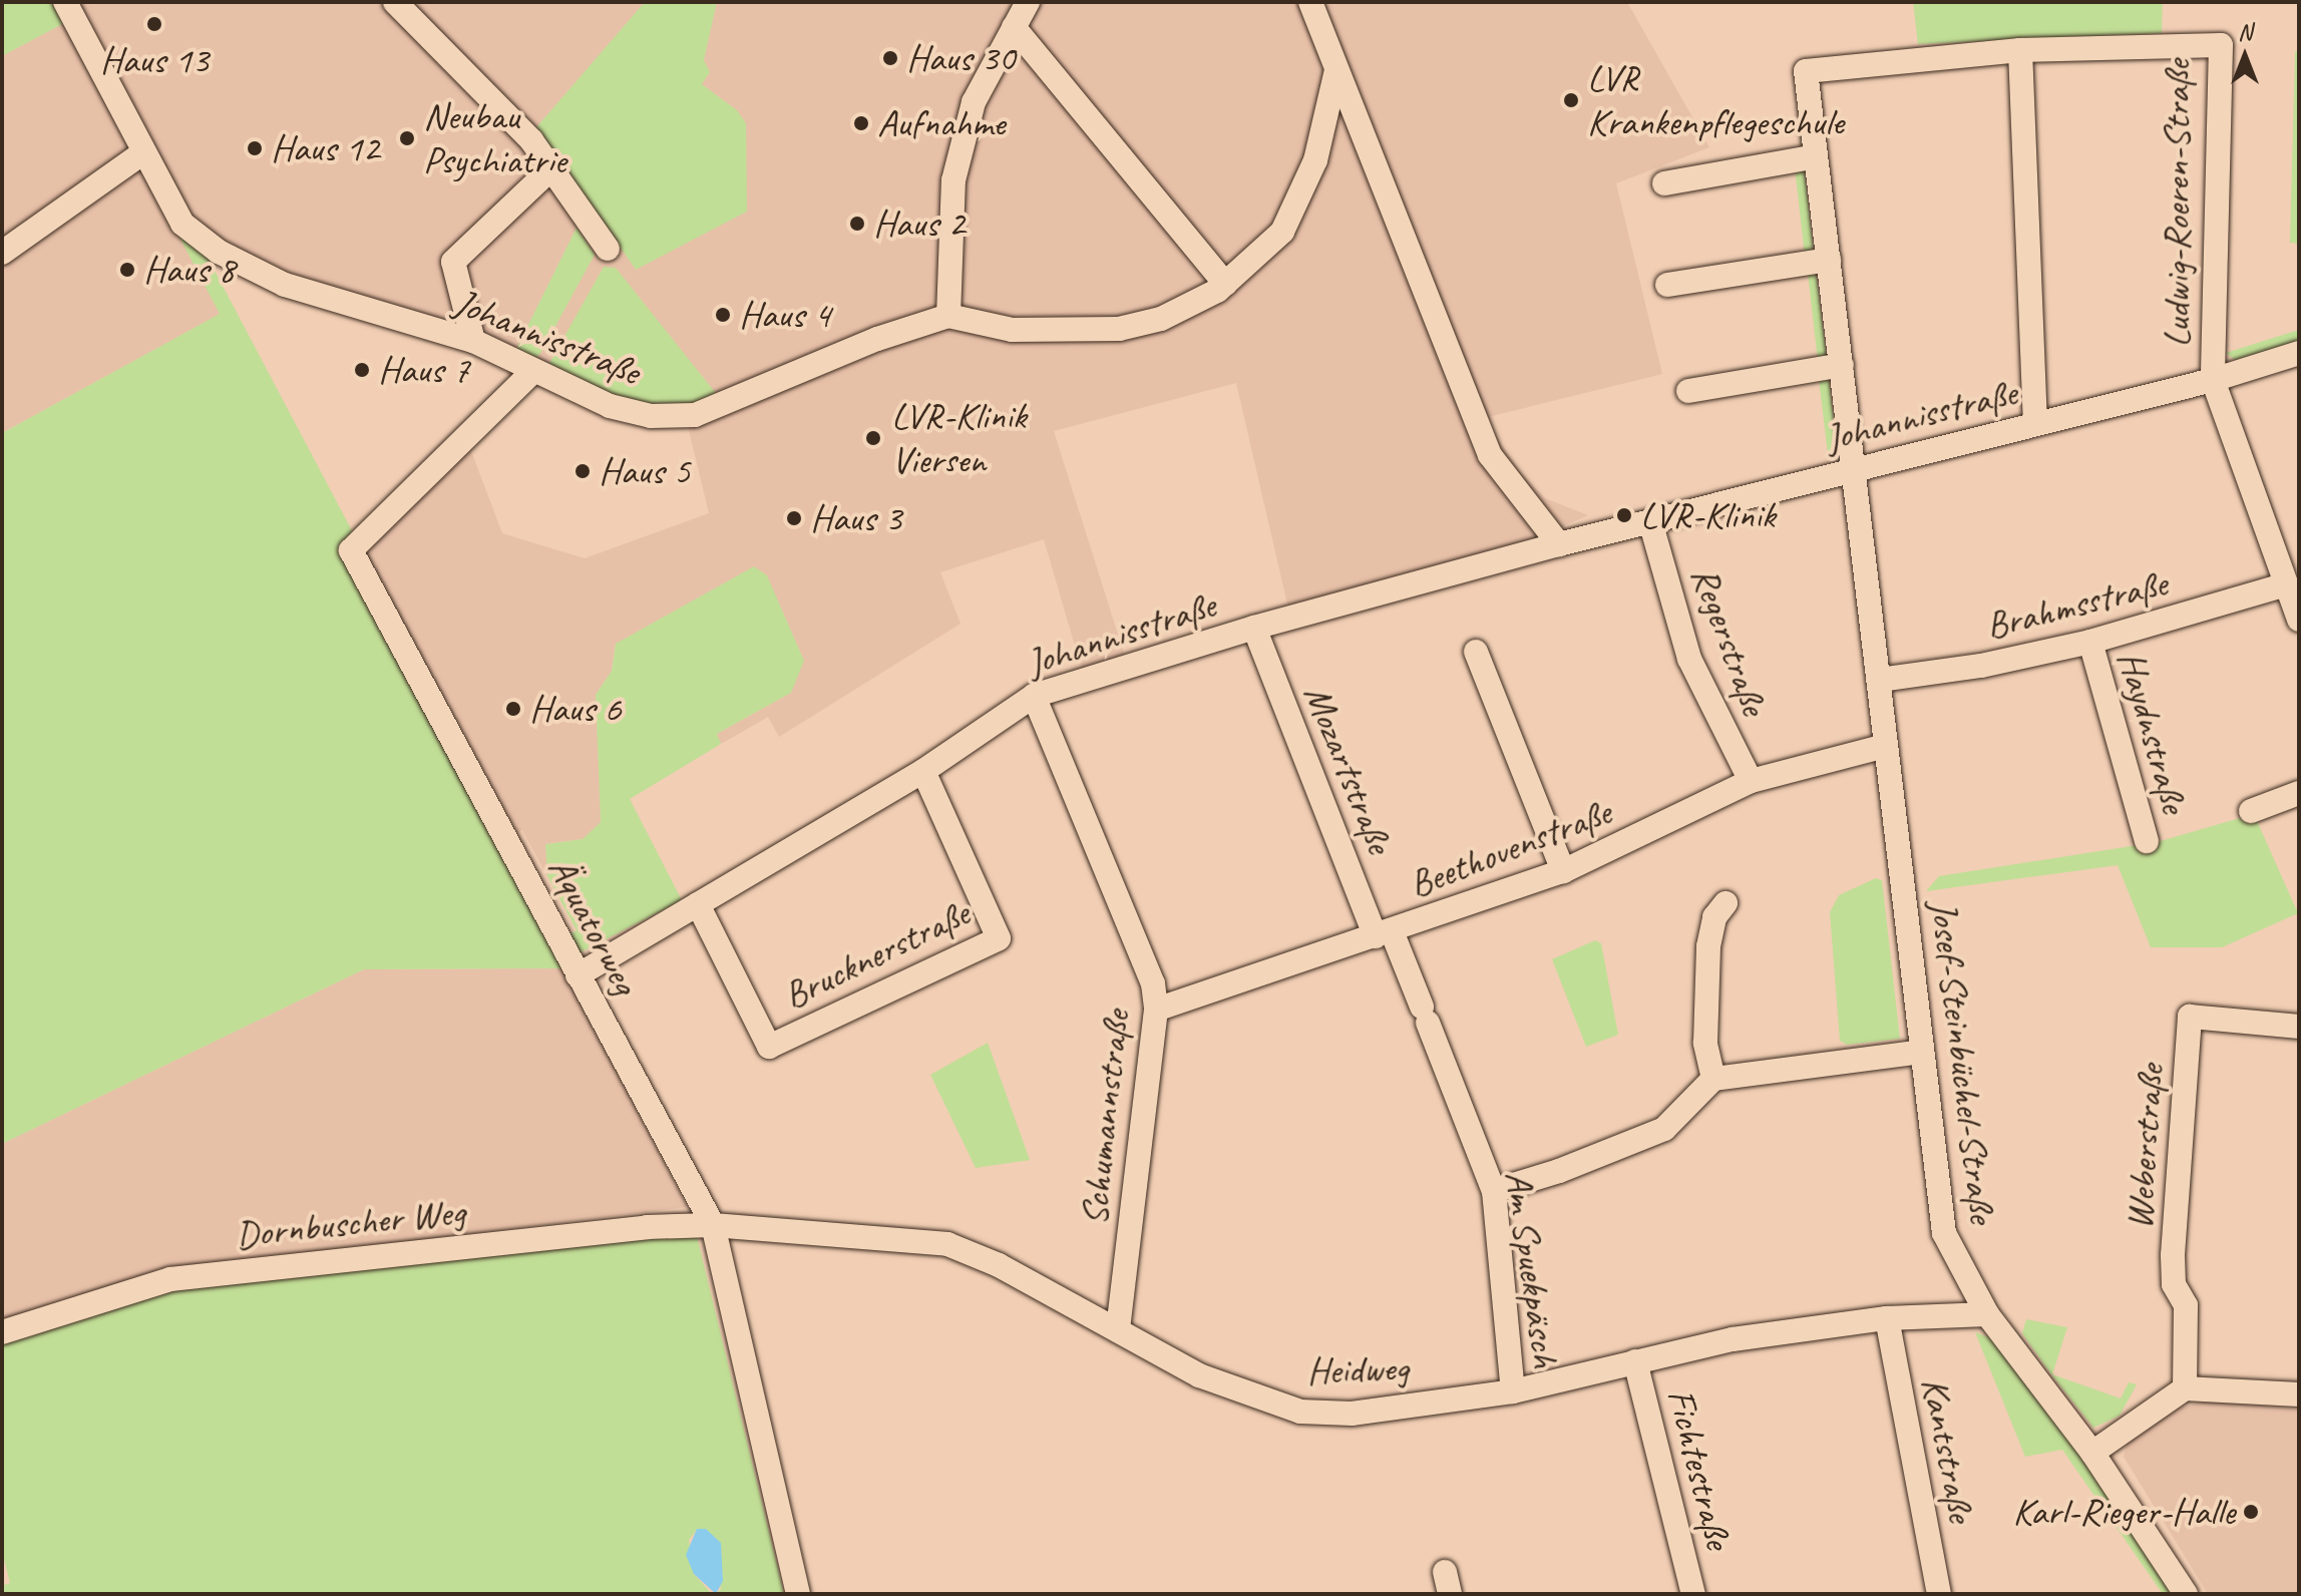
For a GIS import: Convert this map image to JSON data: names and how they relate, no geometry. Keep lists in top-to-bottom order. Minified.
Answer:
{"streets":{"street":["Ludwig-Roeren-Straße","Johannisstraße","Brahmsstraße","Regerstraße","Haydnstraße","Mozartstraße","Beethovenstraße","Äquatorweg","Brucknerstraße","Josef-Steinbüchel-Straße","Schumannstraße","Weberstraße","Dornbuscher Weg","Am Spuekpäsch","Heidweg","Kantstraße","Fichtestraße"]},"crossings":[["Ludwig-Roeren-Straße","Johannisstraße"],["Ludwig-Roeren-Straße","Josef-Steinbüchel-Straße"],["Johannisstraße","Regerstraße"],["Johannisstraße","Mozartstraße"],["Johannisstraße","Äquatorweg"],["Johannisstraße","Brucknerstraße"],["Johannisstraße","Josef-Steinbüchel-Straße"],["Johannisstraße","Schumannstraße"],["Brahmsstraße","Haydnstraße"],["Brahmsstraße","Josef-Steinbüchel-Straße"],["Regerstraße","Beethovenstraße"],["Mozartstraße","Beethovenstraße"],["Mozartstraße","Am Spuekpäsch"],["Beethovenstraße","Josef-Steinbüchel-Straße"],["Beethovenstraße","Schumannstraße"],["Beethovenstraße","Am Spuekpäsch"],["Äquatorweg","Dornbuscher Weg"],["Äquatorweg","Heidweg"],["Josef-Steinbüchel-Straße","Heidweg"],["Schumannstraße","Heidweg"],["Dornbuscher Weg","Heidweg"],["Am Spuekpäsch","Heidweg"],["Heidweg","Kantstraße"],["Heidweg","Fichtestraße"]],"places":["Haus 13","Haus 30","LVR Krankenpflegeschule","Aufnahme","Neubau Psychiatrie","Haus 12","Haus 2","Haus 8","Haus 4","Haus 7","LVR-Klinik Viersen","Haus 5","LVR-Klinik","Haus 3","Haus 6","Karl-Rieger-Halle"],"north":"top"}
